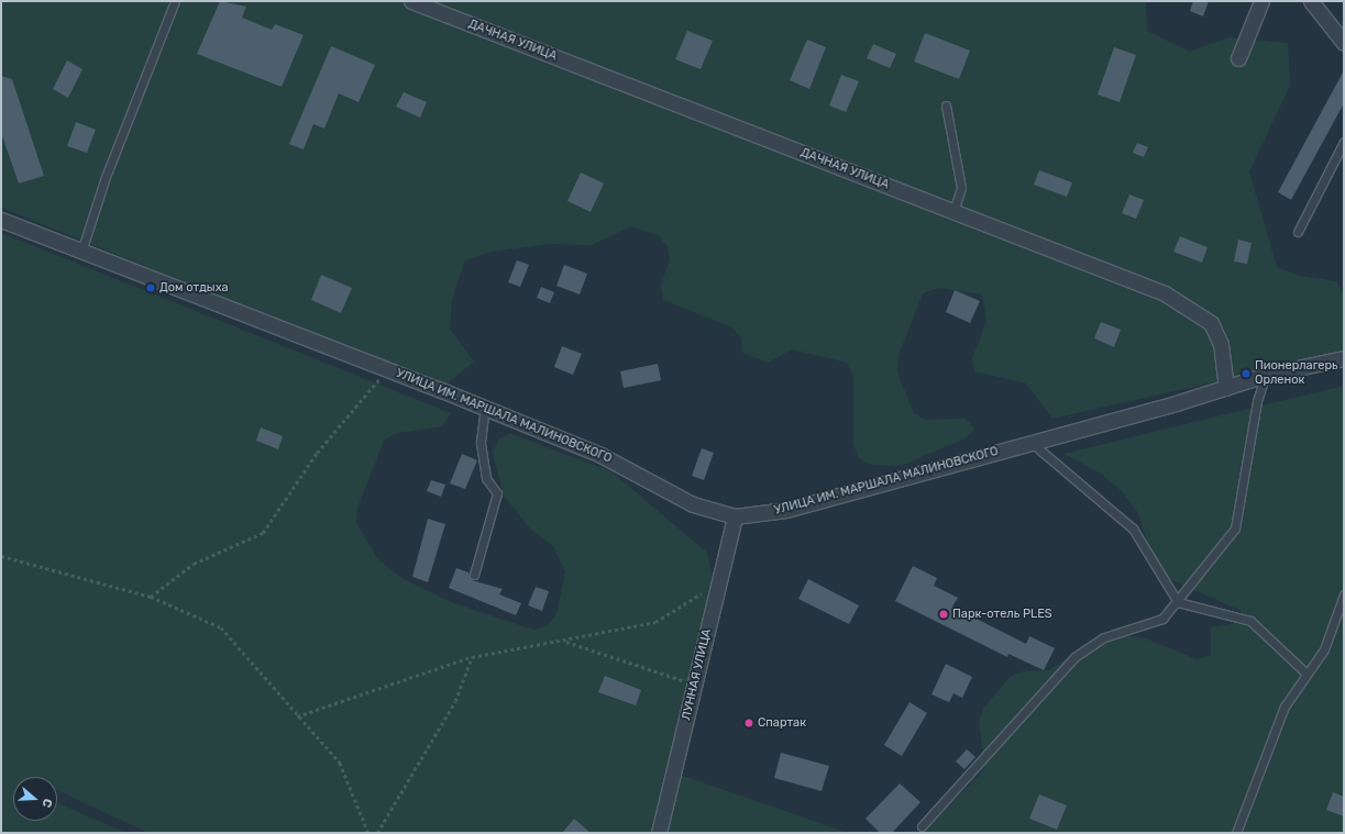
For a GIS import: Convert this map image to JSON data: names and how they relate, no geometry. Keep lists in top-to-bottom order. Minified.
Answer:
{"streets":{"street":["ДАЧНАЯ УЛИЦА","УЛИЦА ИМ. МАРШАЛА МАЛИНОВСКОГО","ЛУННАЯ УЛИЦА"]},"crossings":[["ДАЧНАЯ УЛИЦА","УЛИЦА ИМ. МАРШАЛА МАЛИНОВСКОГО"],["УЛИЦА ИМ. МАРШАЛА МАЛИНОВСКОГО","ЛУННАЯ УЛИЦА"]],"places":["Дом отдыха","Пионерлагерь Орленок","Парк-отель PLES","Спартак"],"north":"right"}
